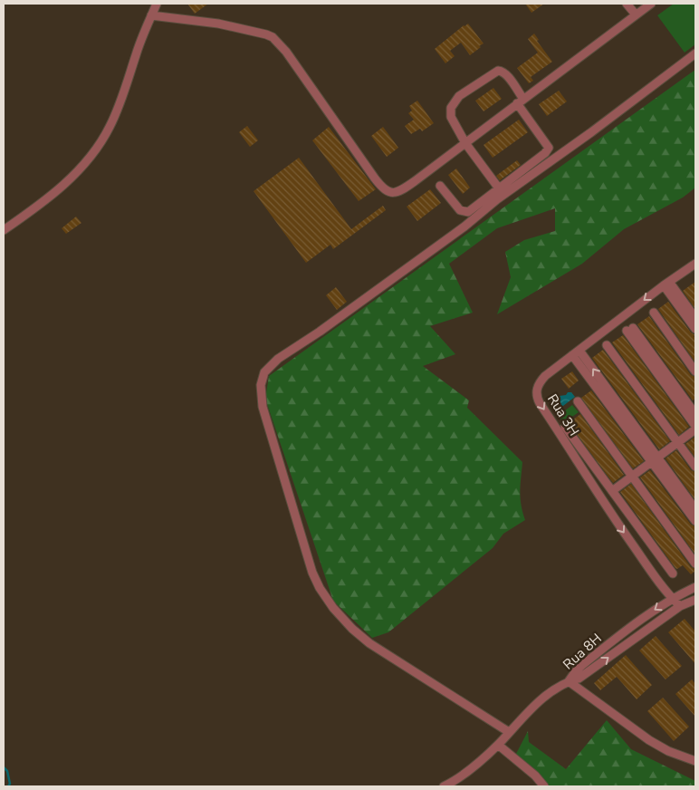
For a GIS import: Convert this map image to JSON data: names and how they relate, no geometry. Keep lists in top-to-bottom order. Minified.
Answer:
{"streets":{"street":["Rua 3H","Rua 8H"]},"crossings":[["Rua 3H","Rua 8H"]]}
